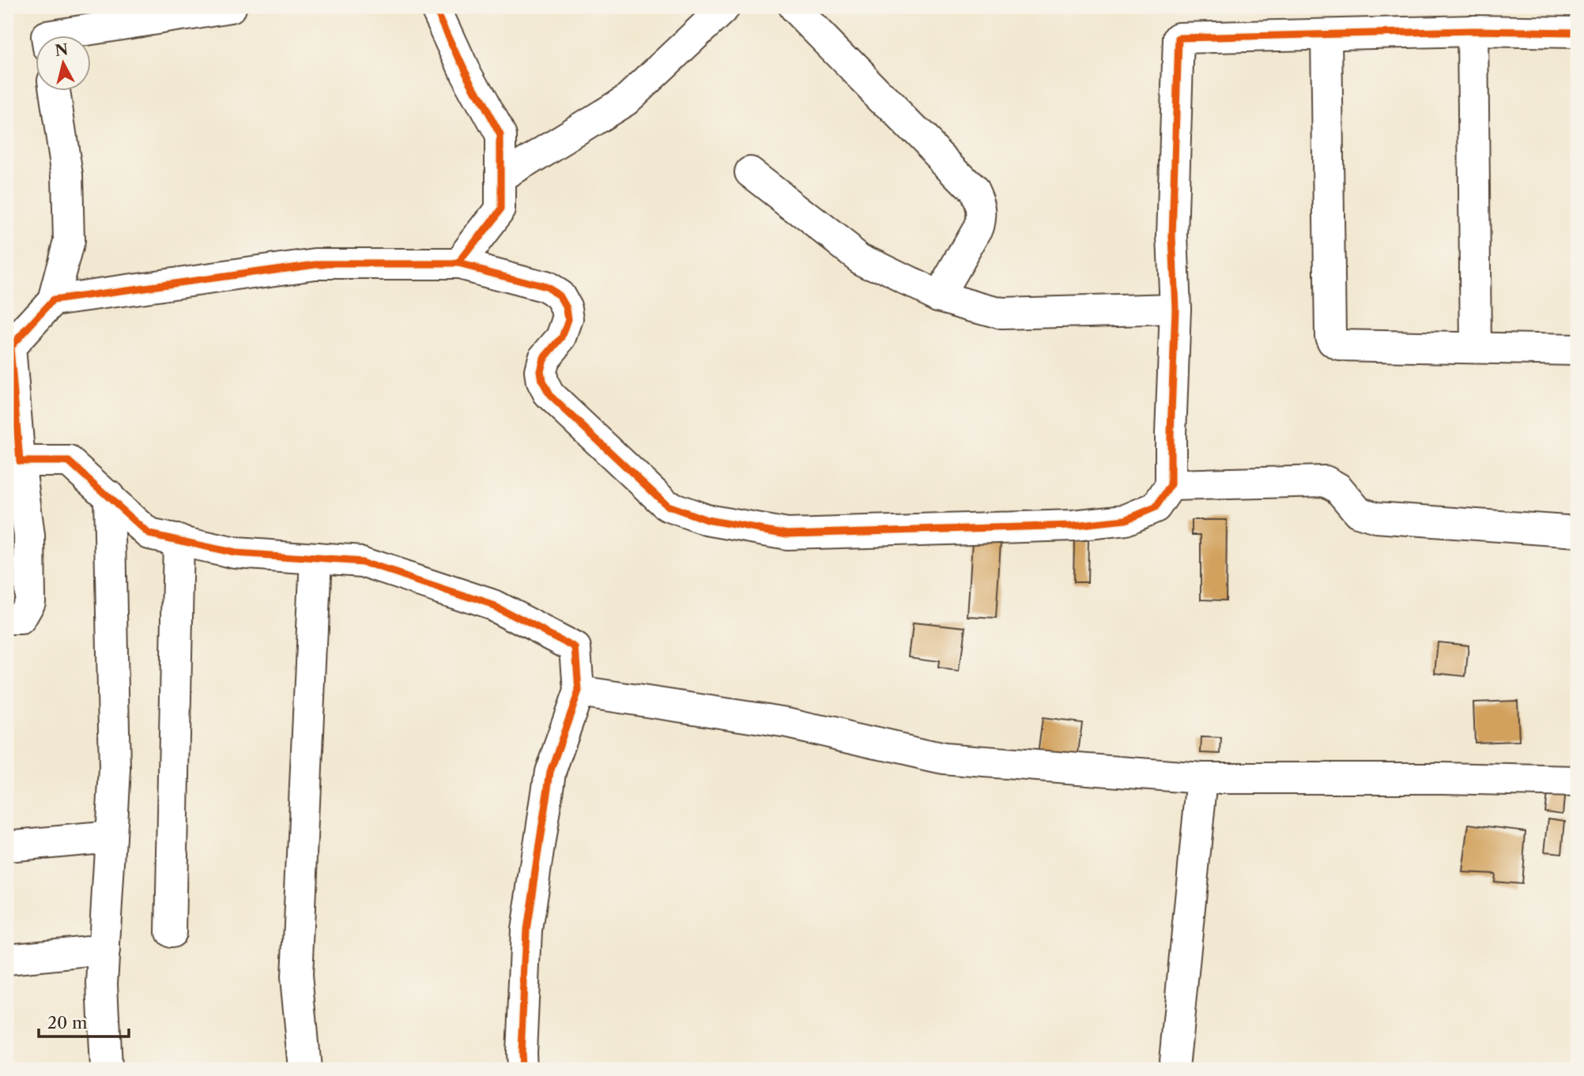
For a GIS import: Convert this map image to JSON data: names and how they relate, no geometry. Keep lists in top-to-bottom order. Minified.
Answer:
{"scale_bar":"20 m","north":"top"}
